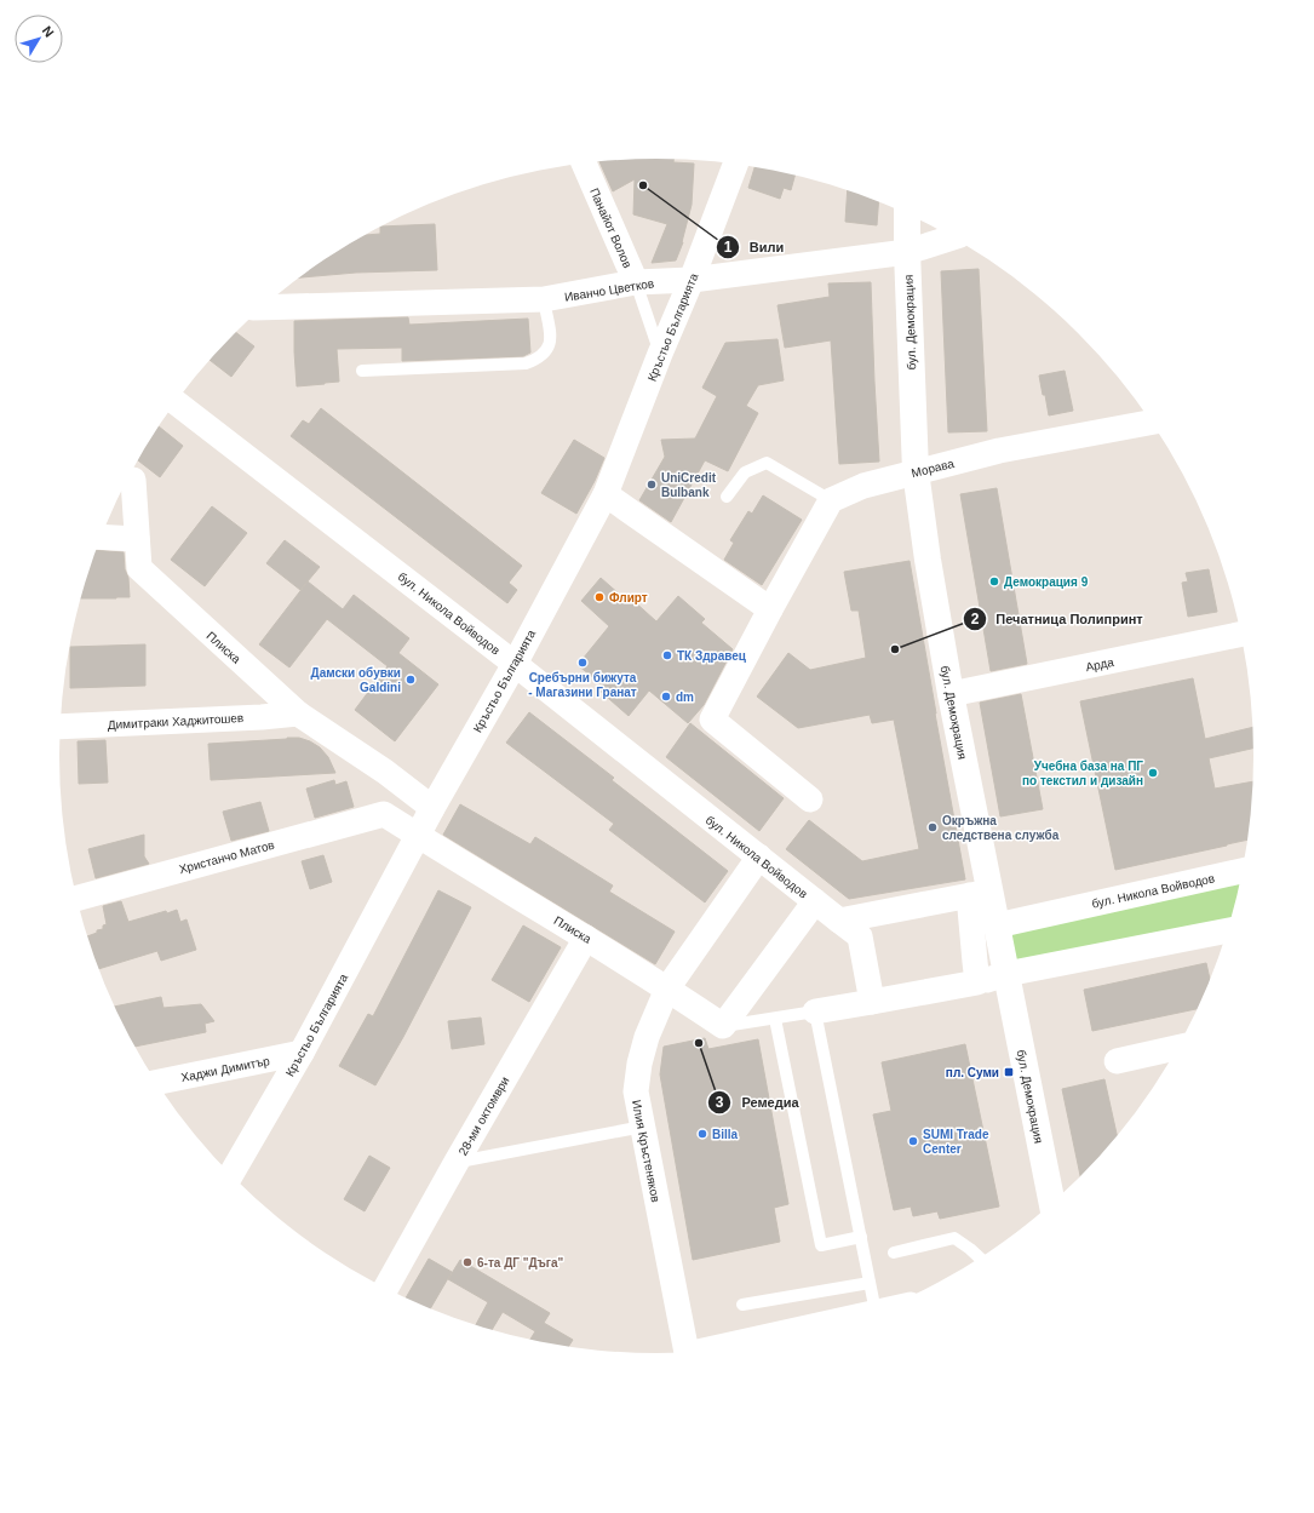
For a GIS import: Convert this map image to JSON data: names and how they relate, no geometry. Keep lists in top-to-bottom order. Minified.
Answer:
{"streets":{"street":["Панайот Волов","Иванчо Цветков","бул. Демокрация","Кръстьо Българията","Морава","бул. Никола Войводов","Плиска","Арда","Димитраки Хаджитошев","Христанчо Матов","Хаджи Димитър","28-ми октомври","Илия Кръстеняков"]},"crossings":[["Панайот Волов","Иванчо Цветков"],["Панайот Волов","Кръстьо Българията"],["Иванчо Цветков","бул. Демокрация"],["Иванчо Цветков","Кръстьо Българията"],["бул. Демокрация","Морава"],["бул. Демокрация","бул. Никола Войводов"],["бул. Демокрация","Арда"],["Кръстьо Българията","бул. Никола Войводов"],["Кръстьо Българията","Плиска"],["Кръстьо Българията","Христанчо Матов"],["Кръстьо Българията","Хаджи Димитър"],["бул. Никола Войводов","Илия Кръстеняков"],["Плиска","Димитраки Хаджитошев"],["Плиска","Христанчо Матов"],["Плиска","28-ми октомври"],["Плиска","Илия Кръстеняков"]],"places":{"other":["Вили","UniCredit Bulbank","Демокрация 9","Флирт","Печатница Полипринт","ТК Здравец","Сребърни бижута - Магазини Гранат","Дамски обувки Galdini","dm","Учебна база на ПГ по текстил и дизайн","Окръжна следствена служба","Ремедиа","Billa","SUMI Trade Center","6-та ДГ \"Дъга\""],"transit":["пл. Суми"]},"north":"top right"}
